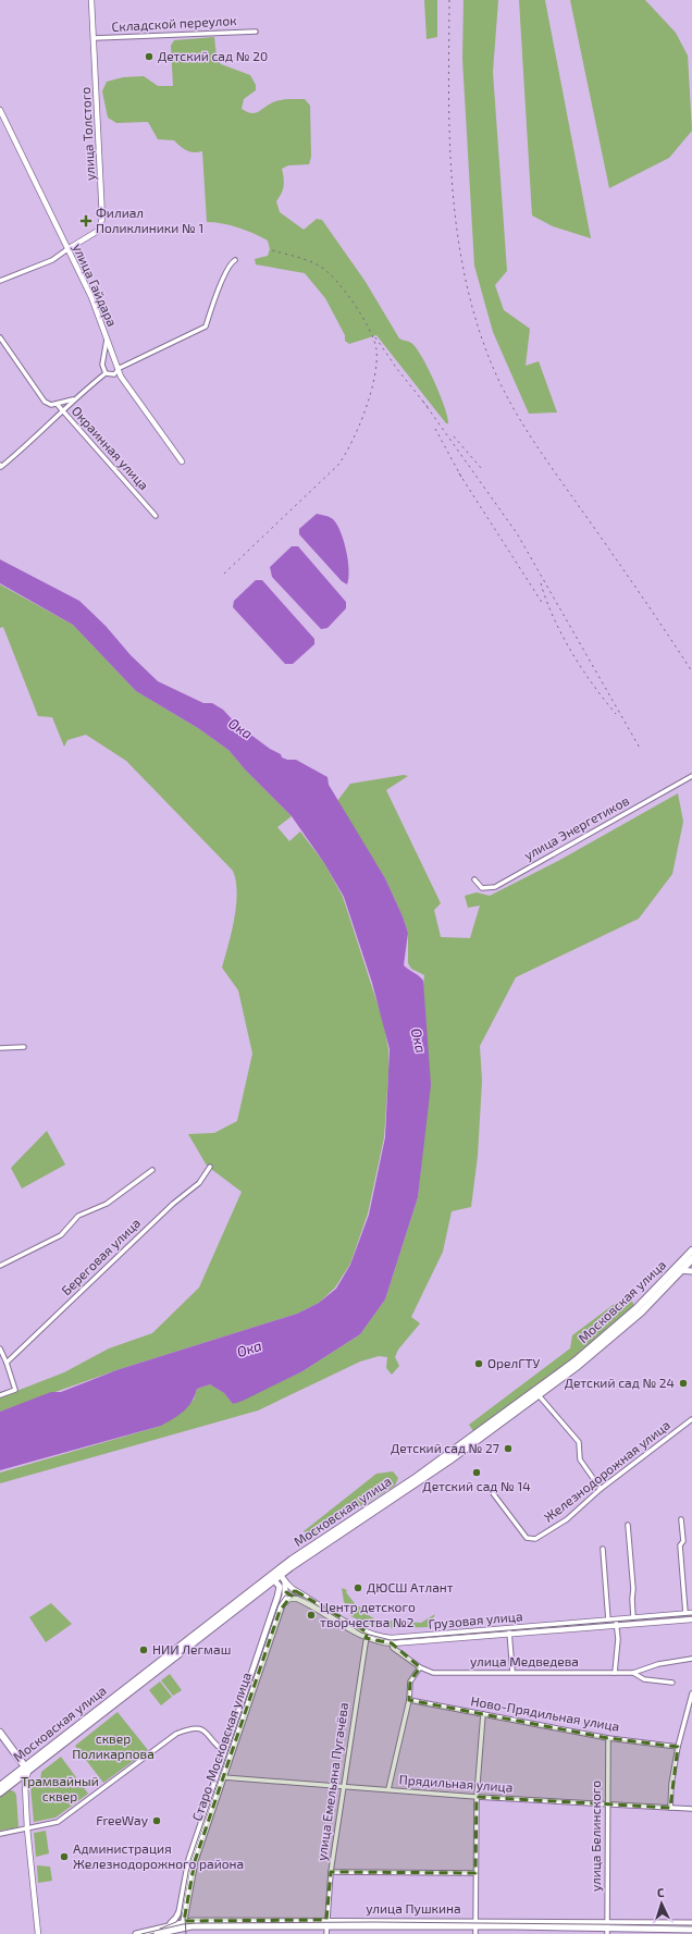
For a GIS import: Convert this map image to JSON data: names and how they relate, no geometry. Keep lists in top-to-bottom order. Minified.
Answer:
{"streets":{"main road":["Московская улица","Грузовая улица","Старо-Московская улица","улица Пушкина"],"street":["Складской переулок","улица Толстого","улица Гайдара","Окраинная улица","улица Энергетиков","Береговая улица","Железнодорожная улица","улица Медведева","Ново-Прядильная улица","улица Емельяна Пугачёва","Прядильная улица","улица Белинского"]},"crossings":[["Складской переулок","улица Толстого"],["улица Толстого","улица Гайдара"],["Московская улица","Грузовая улица"],["Грузовая улица","улица Медведева"],["Грузовая улица","Старо-Московская улица"],["Грузовая улица","улица Емельяна Пугачёва"],["Ново-Прядильная улица","улица Белинского"],["Старо-Московская улица","Прядильная улица"],["Старо-Московская улица","улица Пушкина"],["улица Емельяна Пугачёва","Прядильная улица"],["улица Емельяна Пугачёва","улица Пушкина"],["Прядильная улица","улица Белинского"],["улица Белинского","улица Пушкина"]],"water":["Ока"],"parks":["сквер Поликарпова","Трамвайный сквер"],"places":{"other":["Детский сад № 20","ОрелГТУ","Детский сад № 24","Детский сад № 27","Детский сад № 14","ДЮСШ Атлант","Центр детского творчества №2","НИИ Легмаш","FreeWay","Администрация Железнодорожного района"],"health":["Филиал Поликлиники № 1"]},"north":"top"}
